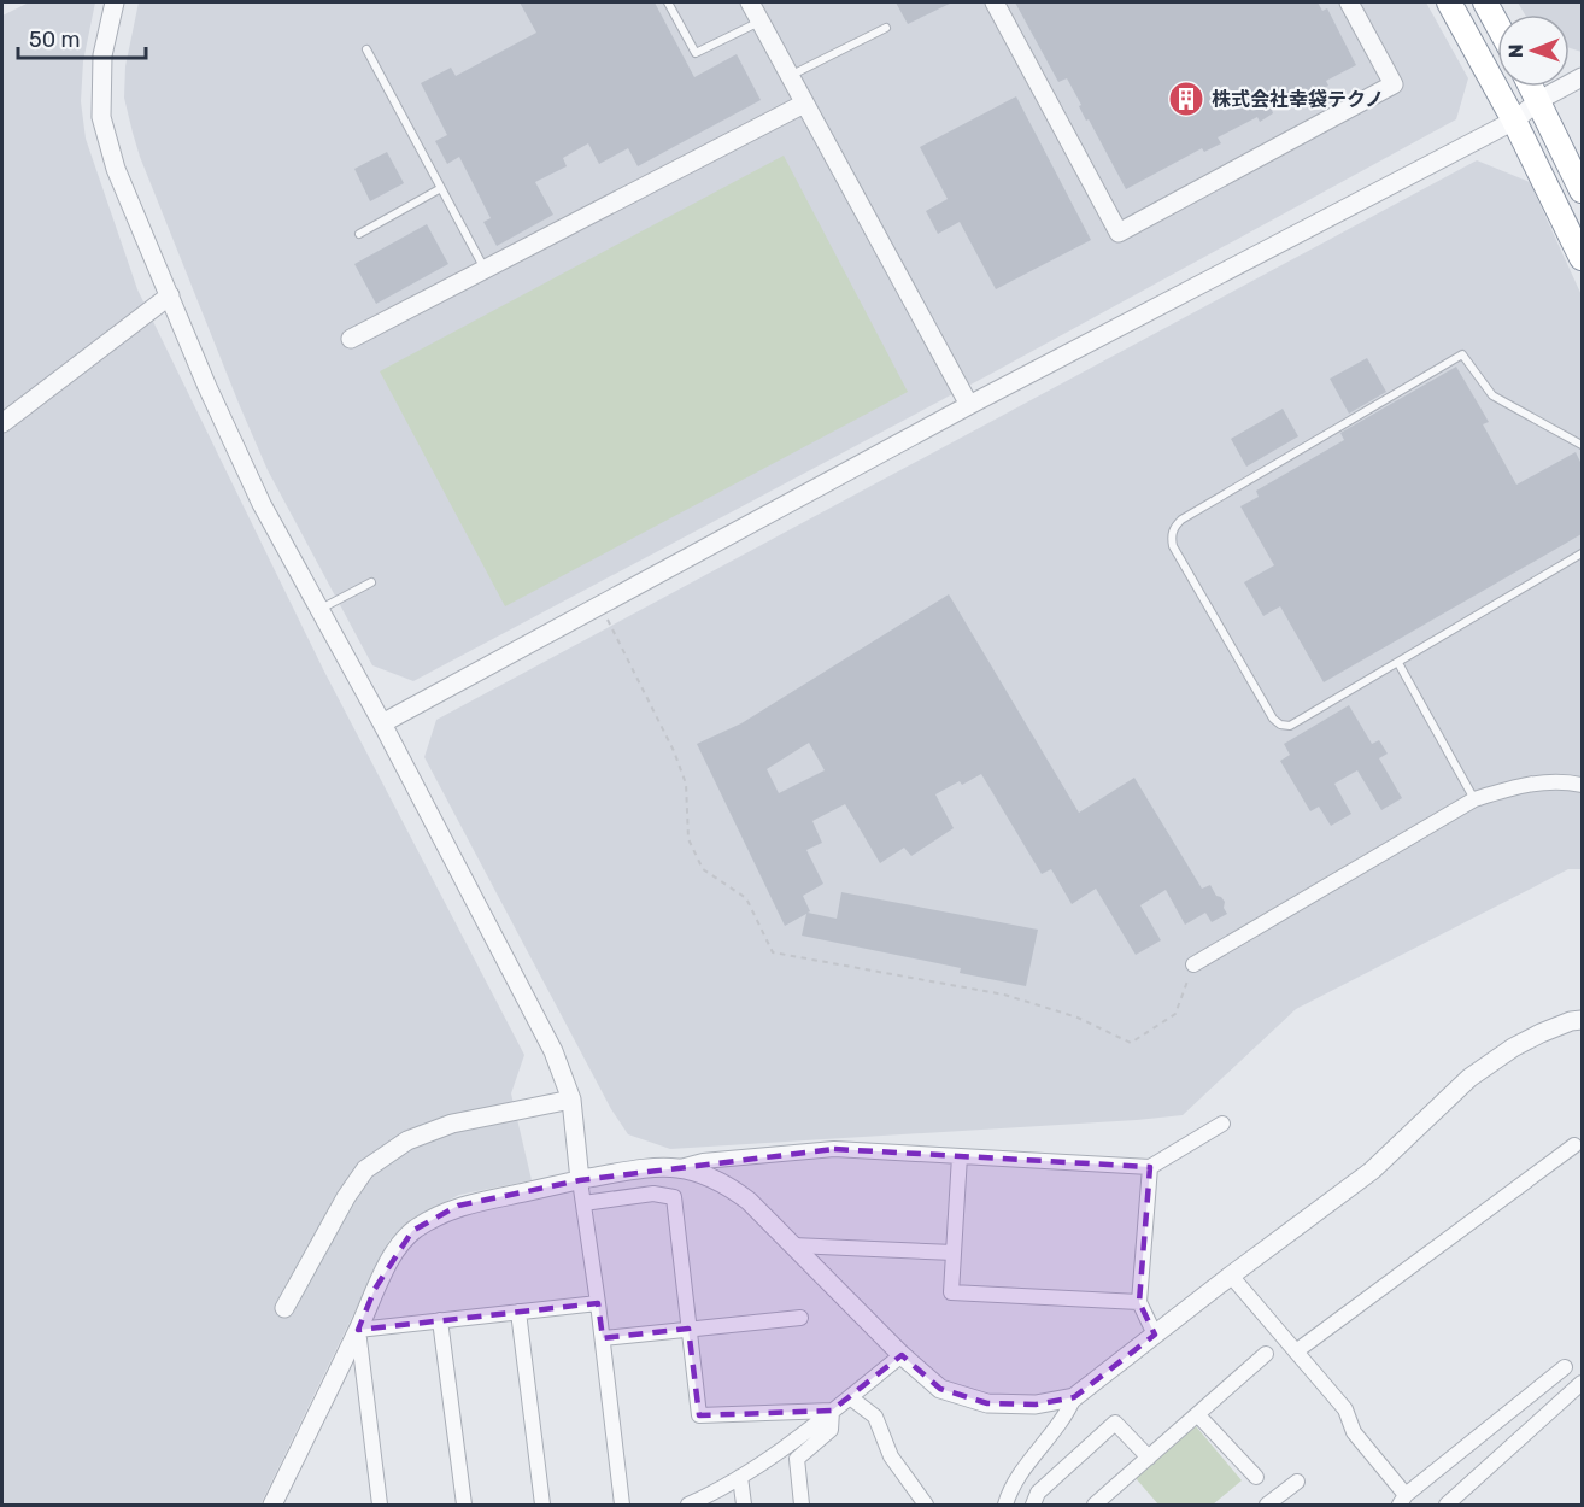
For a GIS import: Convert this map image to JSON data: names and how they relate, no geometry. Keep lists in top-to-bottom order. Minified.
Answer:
{"places":{"building":["株式会社幸袋テクノ"]},"scale_bar":"50 m","north":"left"}
